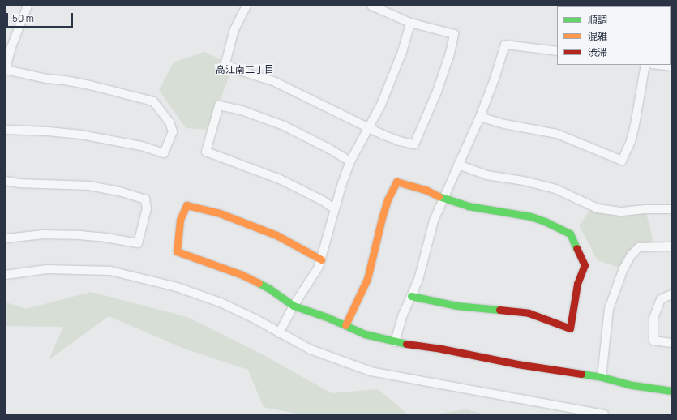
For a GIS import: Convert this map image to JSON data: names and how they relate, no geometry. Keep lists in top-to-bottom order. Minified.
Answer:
{"districts":["高江南二丁目"],"legend":["順調","混雑","渋滞"],"scale_bar":"50 m"}
